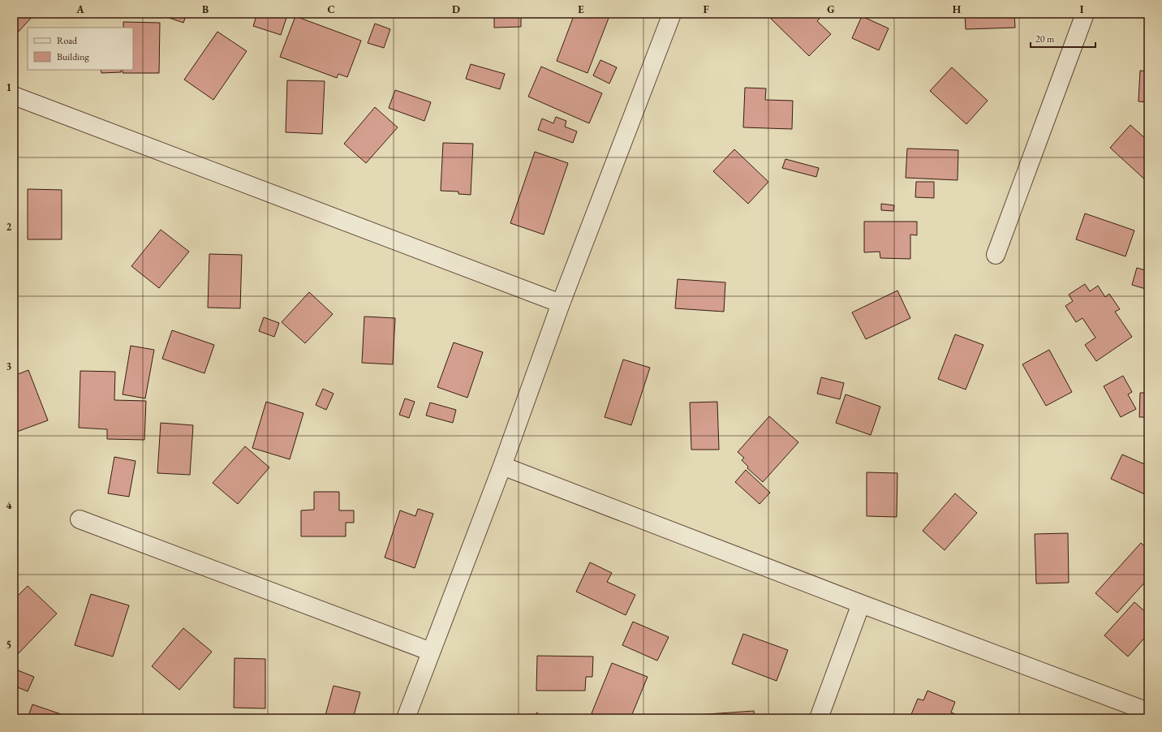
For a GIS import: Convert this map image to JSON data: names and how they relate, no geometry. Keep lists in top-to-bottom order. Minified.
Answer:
{"legend":["Road","Building"],"scale_bar":"20 m","grid":{"columns":["A","B","C","D","E","F","G","H","I"],"rows":["1","2","3","4","5"]}}
